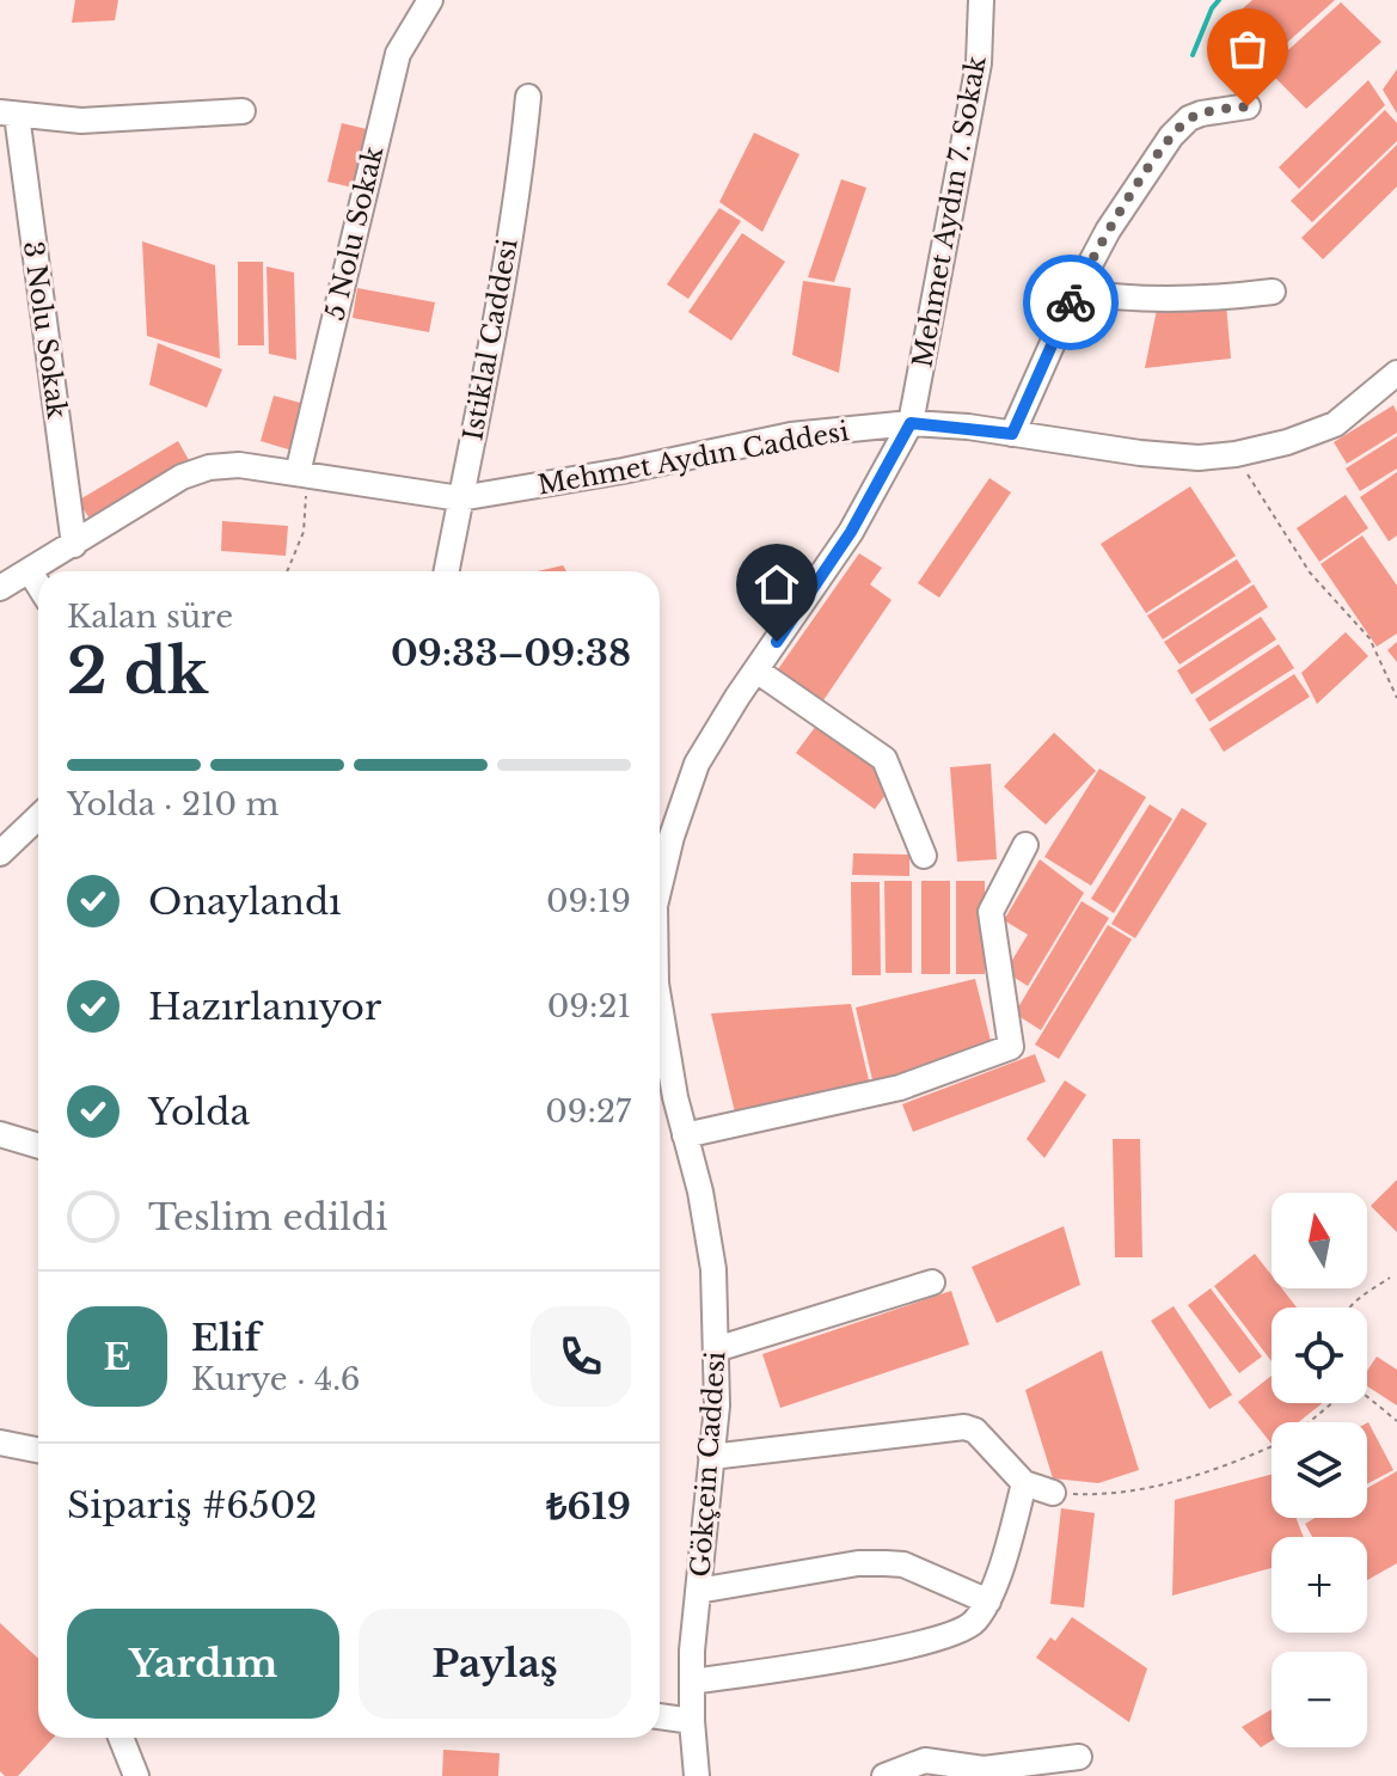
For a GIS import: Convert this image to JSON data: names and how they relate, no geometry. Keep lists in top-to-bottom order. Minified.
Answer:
{"streets":{"street":["Mehmet Aydın 7. Sokak","5 Nolu Sokak","3 Nolu Sokak","Istiklal Caddesi","Mehmet Aydın Caddesi","Gökçein Caddesi"]},"crossings":[["Mehmet Aydın 7. Sokak","Mehmet Aydın Caddesi"],["Mehmet Aydın 7. Sokak","Gökçein Caddesi"],["5 Nolu Sokak","Mehmet Aydın Caddesi"],["3 Nolu Sokak","Mehmet Aydın Caddesi"],["Istiklal Caddesi","Mehmet Aydın Caddesi"],["Mehmet Aydın Caddesi","Gökçein Caddesi"]],"north":"top","page":{"heading":["2 dk","Kalan süre","09:33–09:38"],"panel":["Elif","Kurye · 4.6","Sipariş #6502","₺619"],"bar":"Yolda · 210 m","list":[["Onaylandı","09:19"],["Hazırlanıyor","09:21"],["Yolda","09:27"],"Teslim edildi"],"map_buttons":["+","−"],"round":"E","buttons":["Yardım","Paylaş"]}}
